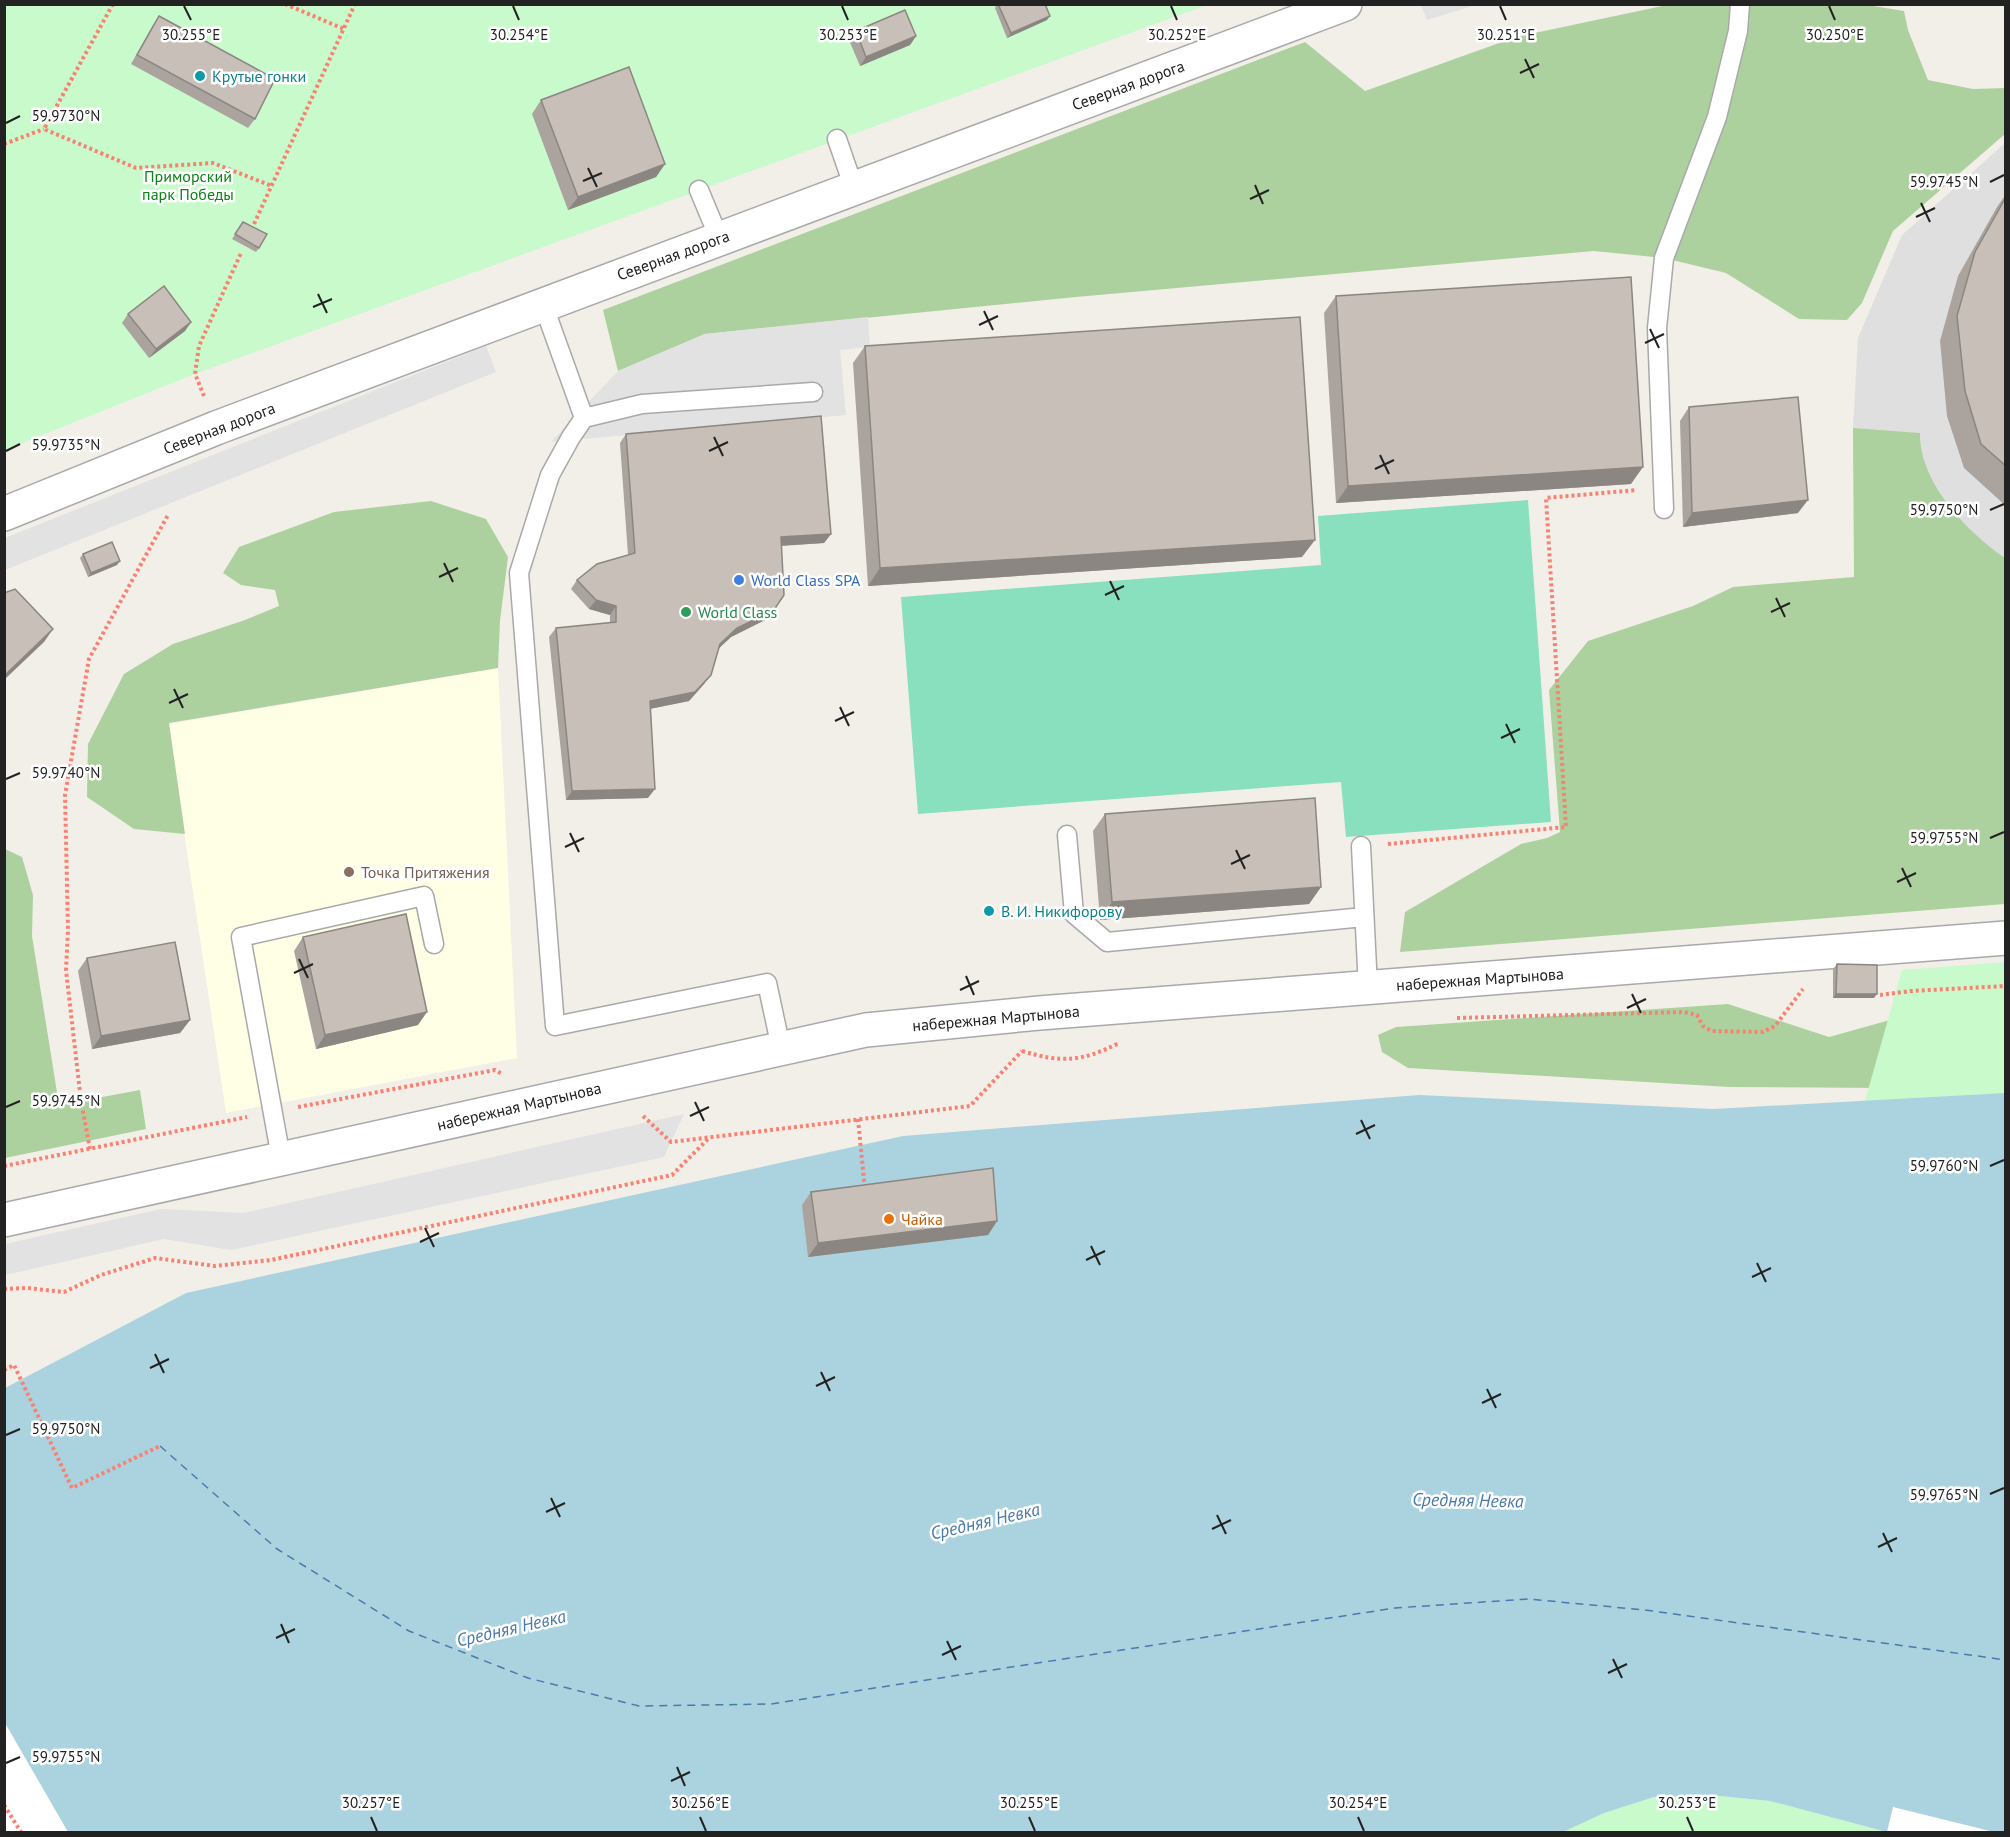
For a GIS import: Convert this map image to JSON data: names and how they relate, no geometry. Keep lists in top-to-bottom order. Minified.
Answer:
{"streets":{"street":["Северная дорога","набережная Мартынова"]},"water":["Средняя Невка"],"parks":["Приморский парк Победы"],"places":["Крутые гонки","World Class SPA","World Class","Точка Притяжения","В. И. Никифорову","Чайка"],"coordinates":["30.255°E","30.254°E","30.253°E","30.252°E","30.251°E","30.250°E","59.9730°N","59.9745°N","59.9735°N","59.9750°N","59.9740°N","59.9755°N","59.9760°N","59.9765°N","30.257°E","30.256°E"]}
